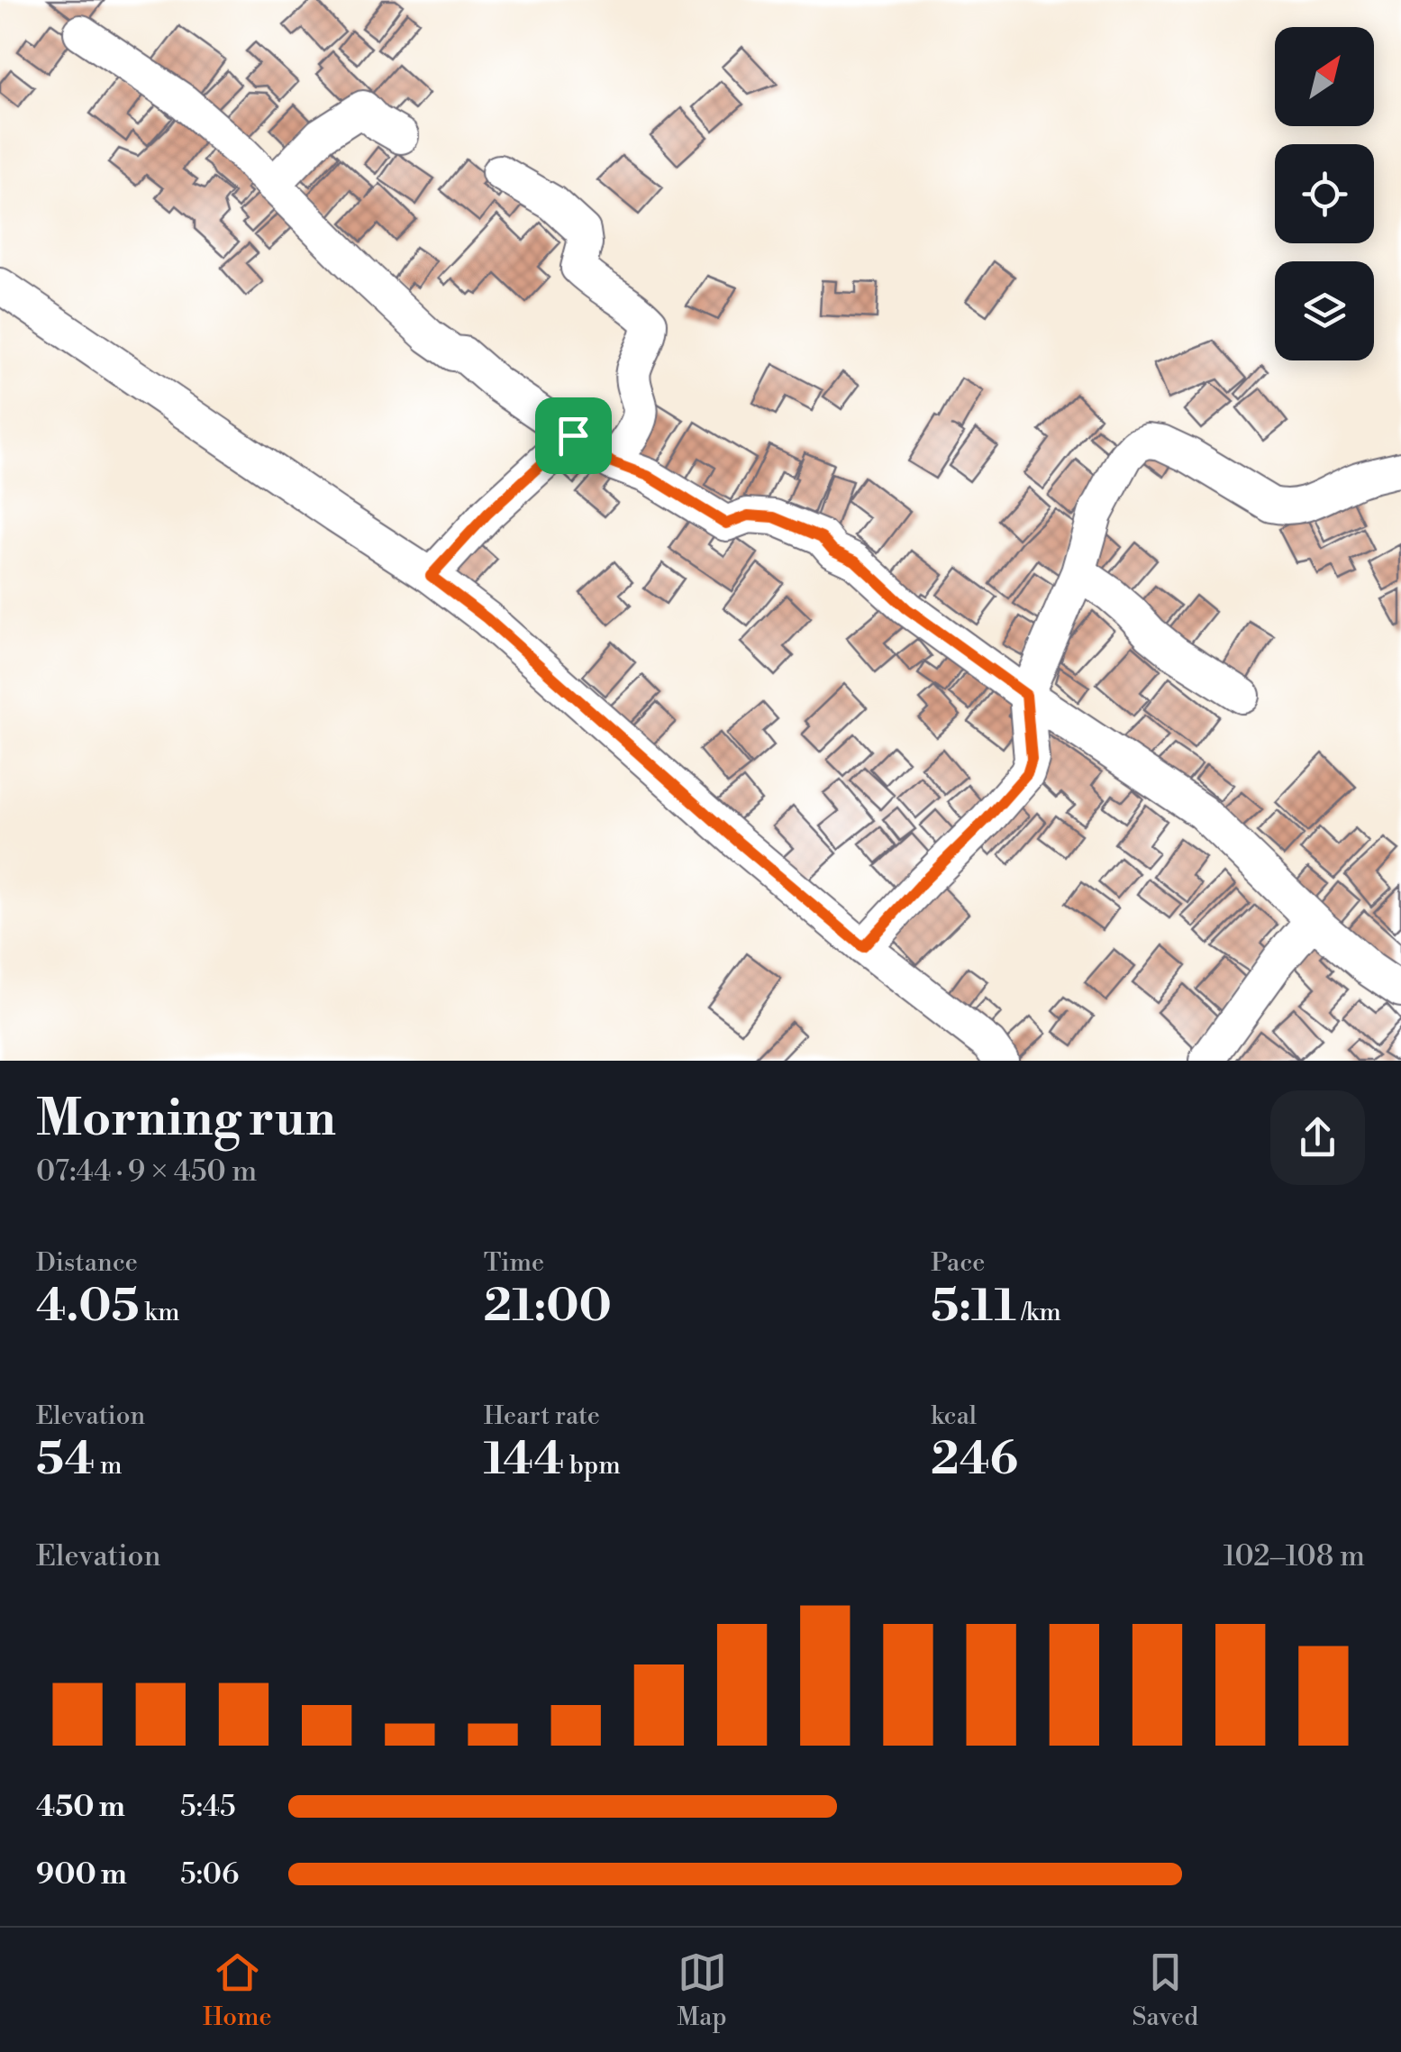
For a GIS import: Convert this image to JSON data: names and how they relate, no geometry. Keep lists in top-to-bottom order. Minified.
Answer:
{"north":"top right","page":{"heading":["Morning run","07:44 · 9 × 450 m"],"stats":[["Distance","4.05 km"],["Time","21:00"],["Pace","5:11 /km"],["Elevation","54 m"],["Heart rate","144 bpm"],["kcal","246"]],"chart":["Elevation","102–108 m"],"list":[{"name":"450 m","note":"5:45"},{"name":"900 m","note":"5:06"}],"tabs":["Home","Map","Saved"]}}
